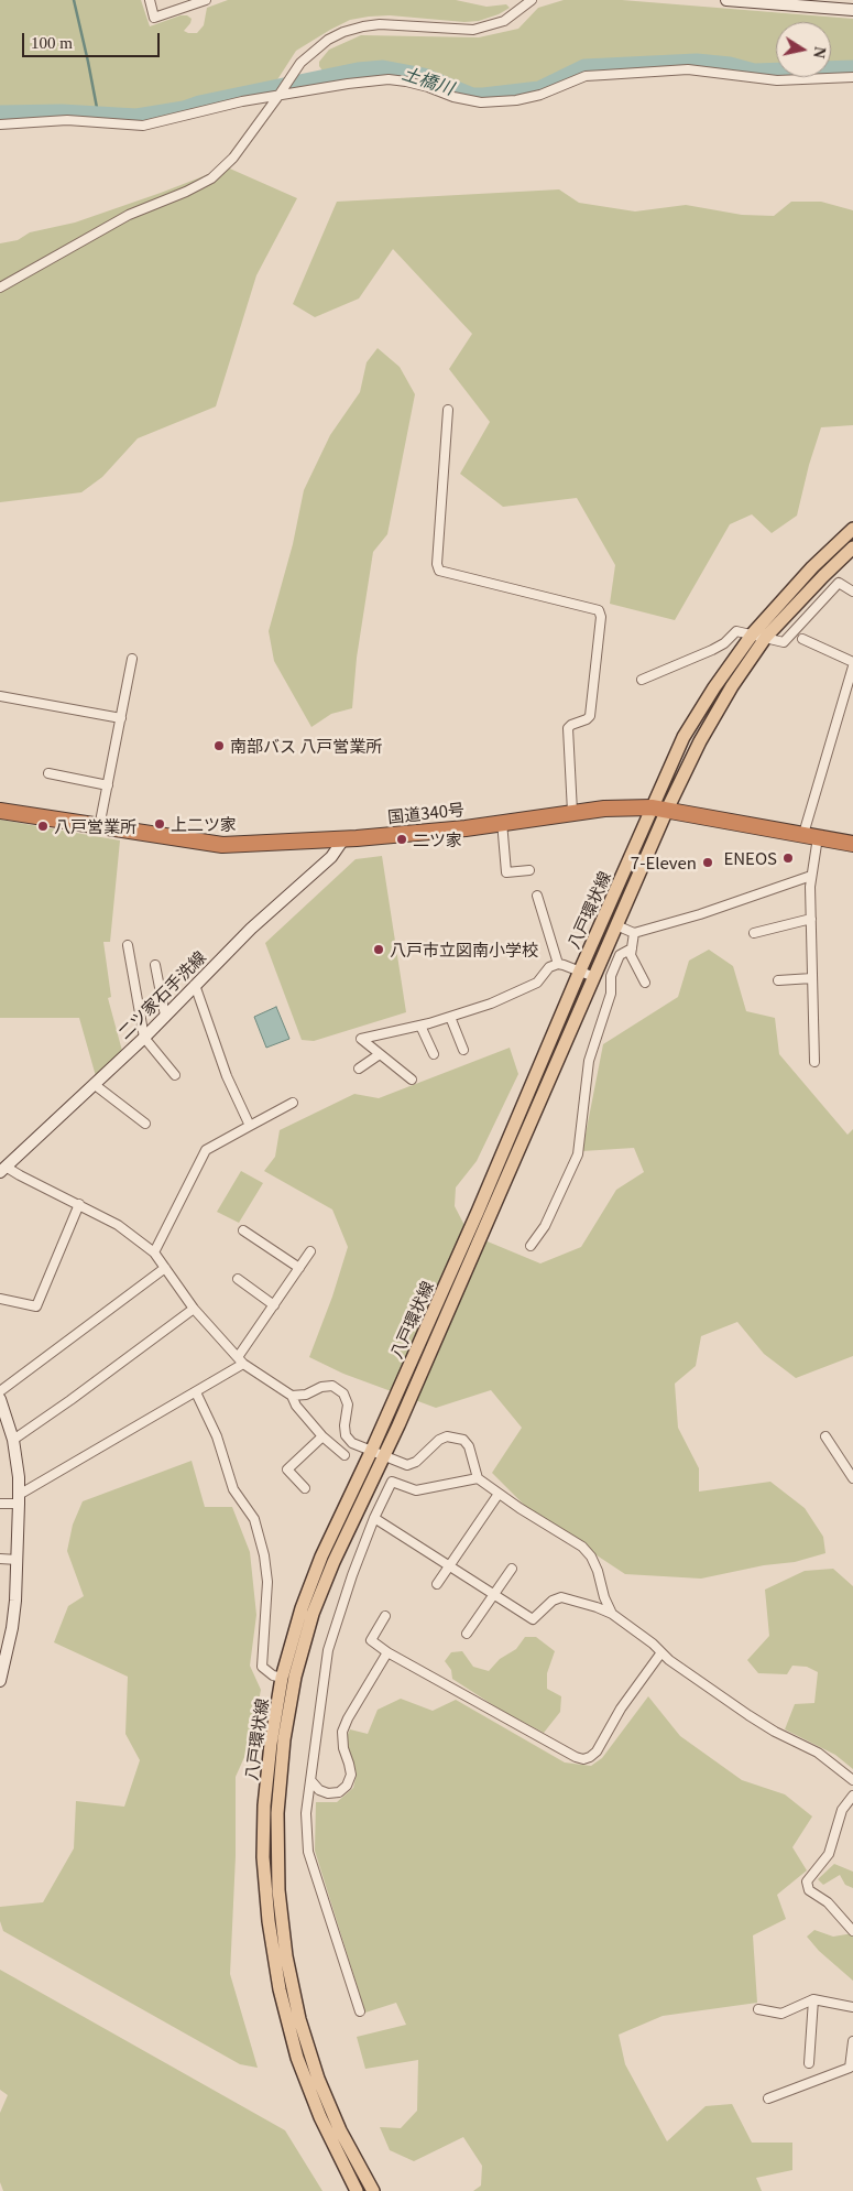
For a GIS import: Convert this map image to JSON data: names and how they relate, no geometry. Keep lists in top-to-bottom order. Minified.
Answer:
{"streets":{"highway":["国道340号"],"main road":["八戸環状線"],"street":["二ツ家石手洗線"]},"crossings":[["国道340号","八戸環状線"],["国道340号","二ツ家石手洗線"]],"water":["土橋川"],"places":["南部バス 八戸営業所","上二ツ家","八戸営業所","二ツ家","ENEOS","7-Eleven","八戸市立図南小学校"],"scale_bar":"100 m","north":"right"}
